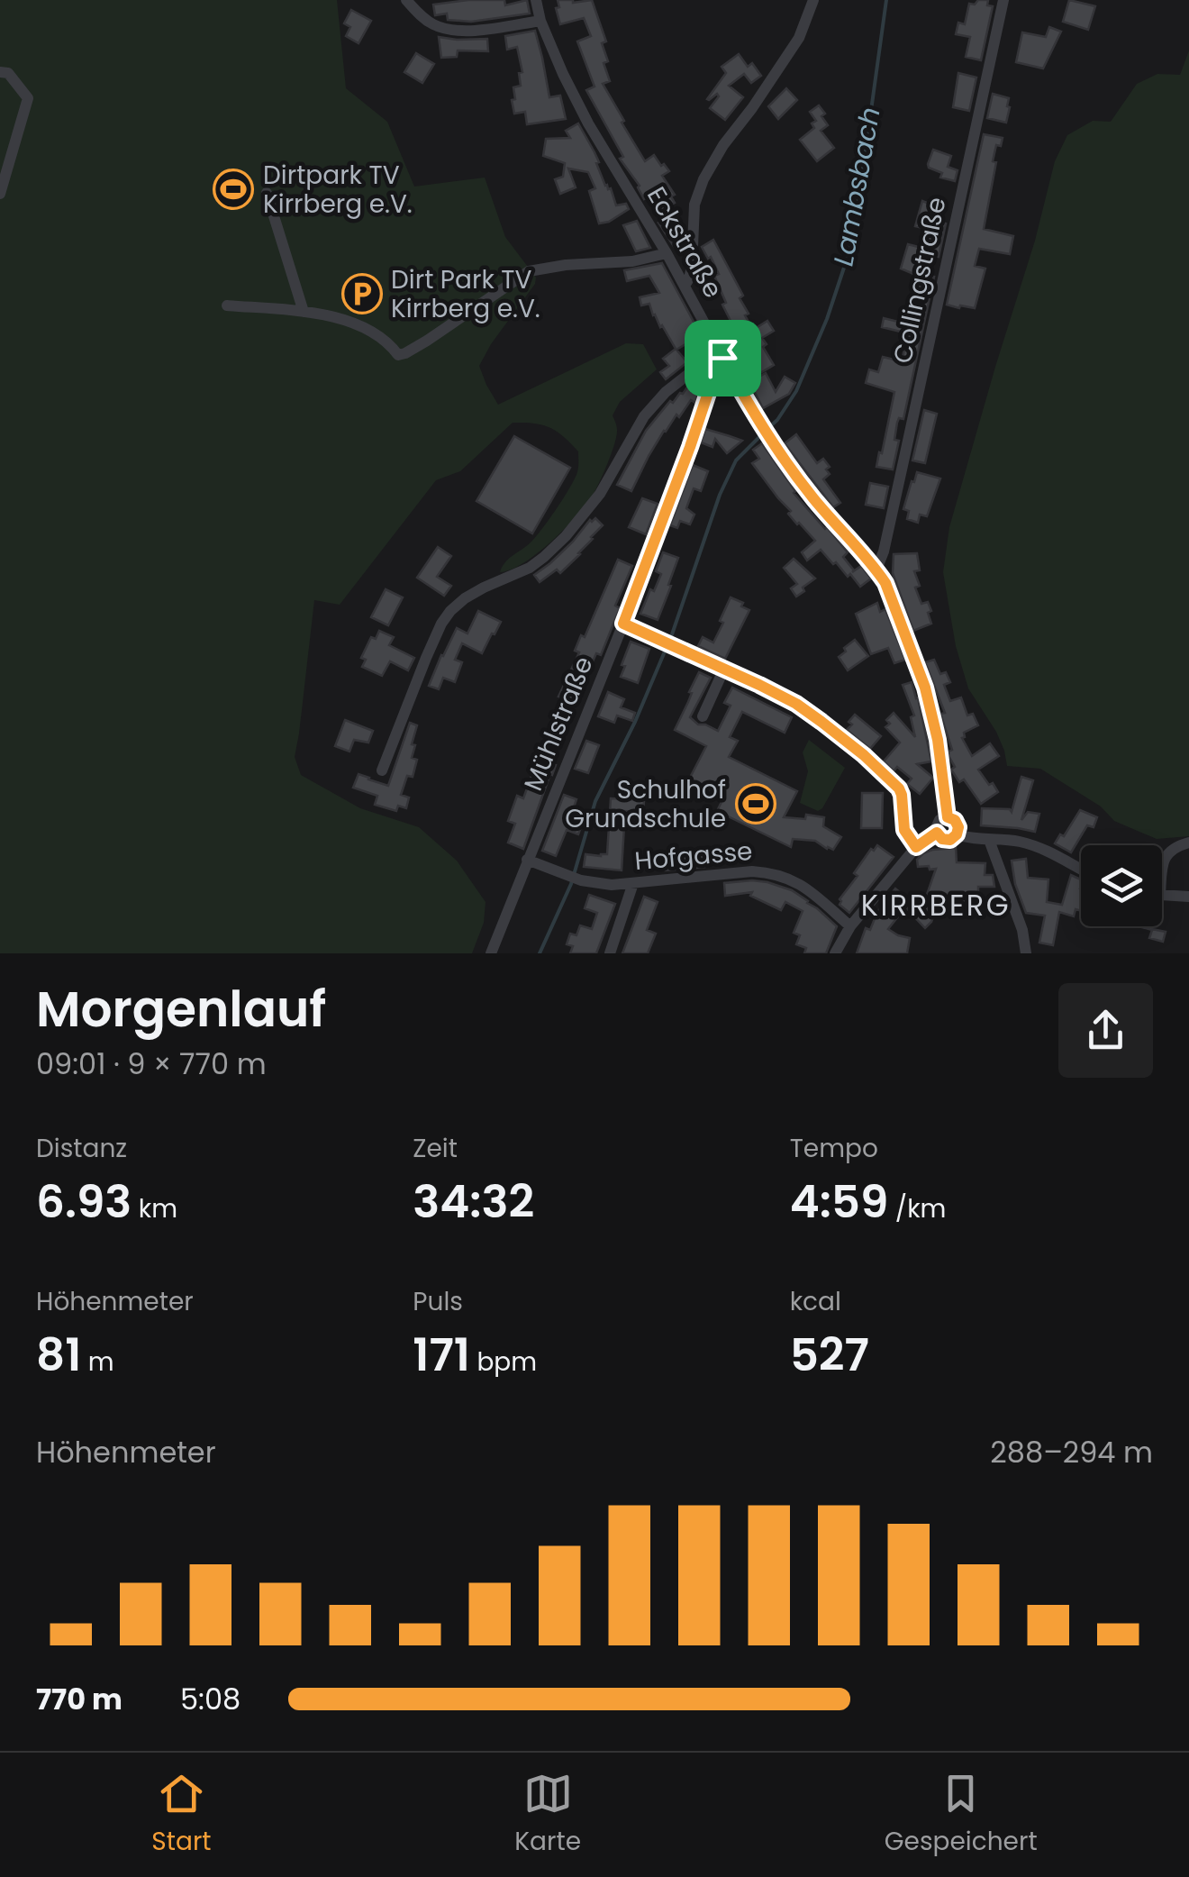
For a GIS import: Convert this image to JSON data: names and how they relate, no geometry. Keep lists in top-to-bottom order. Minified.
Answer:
{"streets":{"street":["Eckstraße","Collingstraße","Mühlstraße","Hofgasse"]},"crossings":[["Eckstraße","Collingstraße"],["Eckstraße","Mühlstraße"],["Mühlstraße","Hofgasse"]],"districts":["KIRRBERG"],"water":["Lambsbach"],"places":{"sports":["Dirtpark TV Kirrberg e.V.","Schulhof Grundschule"],"parking":["Dirt Park TV Kirrberg e.V."]},"page":{"heading":["Morgenlauf","09:01 · 9 × 770 m"],"stats":[["Distanz","6.93 km"],["Zeit","34:32"],["Tempo","4:59 /km"],["Höhenmeter","81 m"],["Puls","171 bpm"],["kcal","527"]],"chart":["Höhenmeter","288–294 m"],"list":[{"name":"770 m","note":"5:08"}],"tabs":["Start","Karte","Gespeichert"]}}
